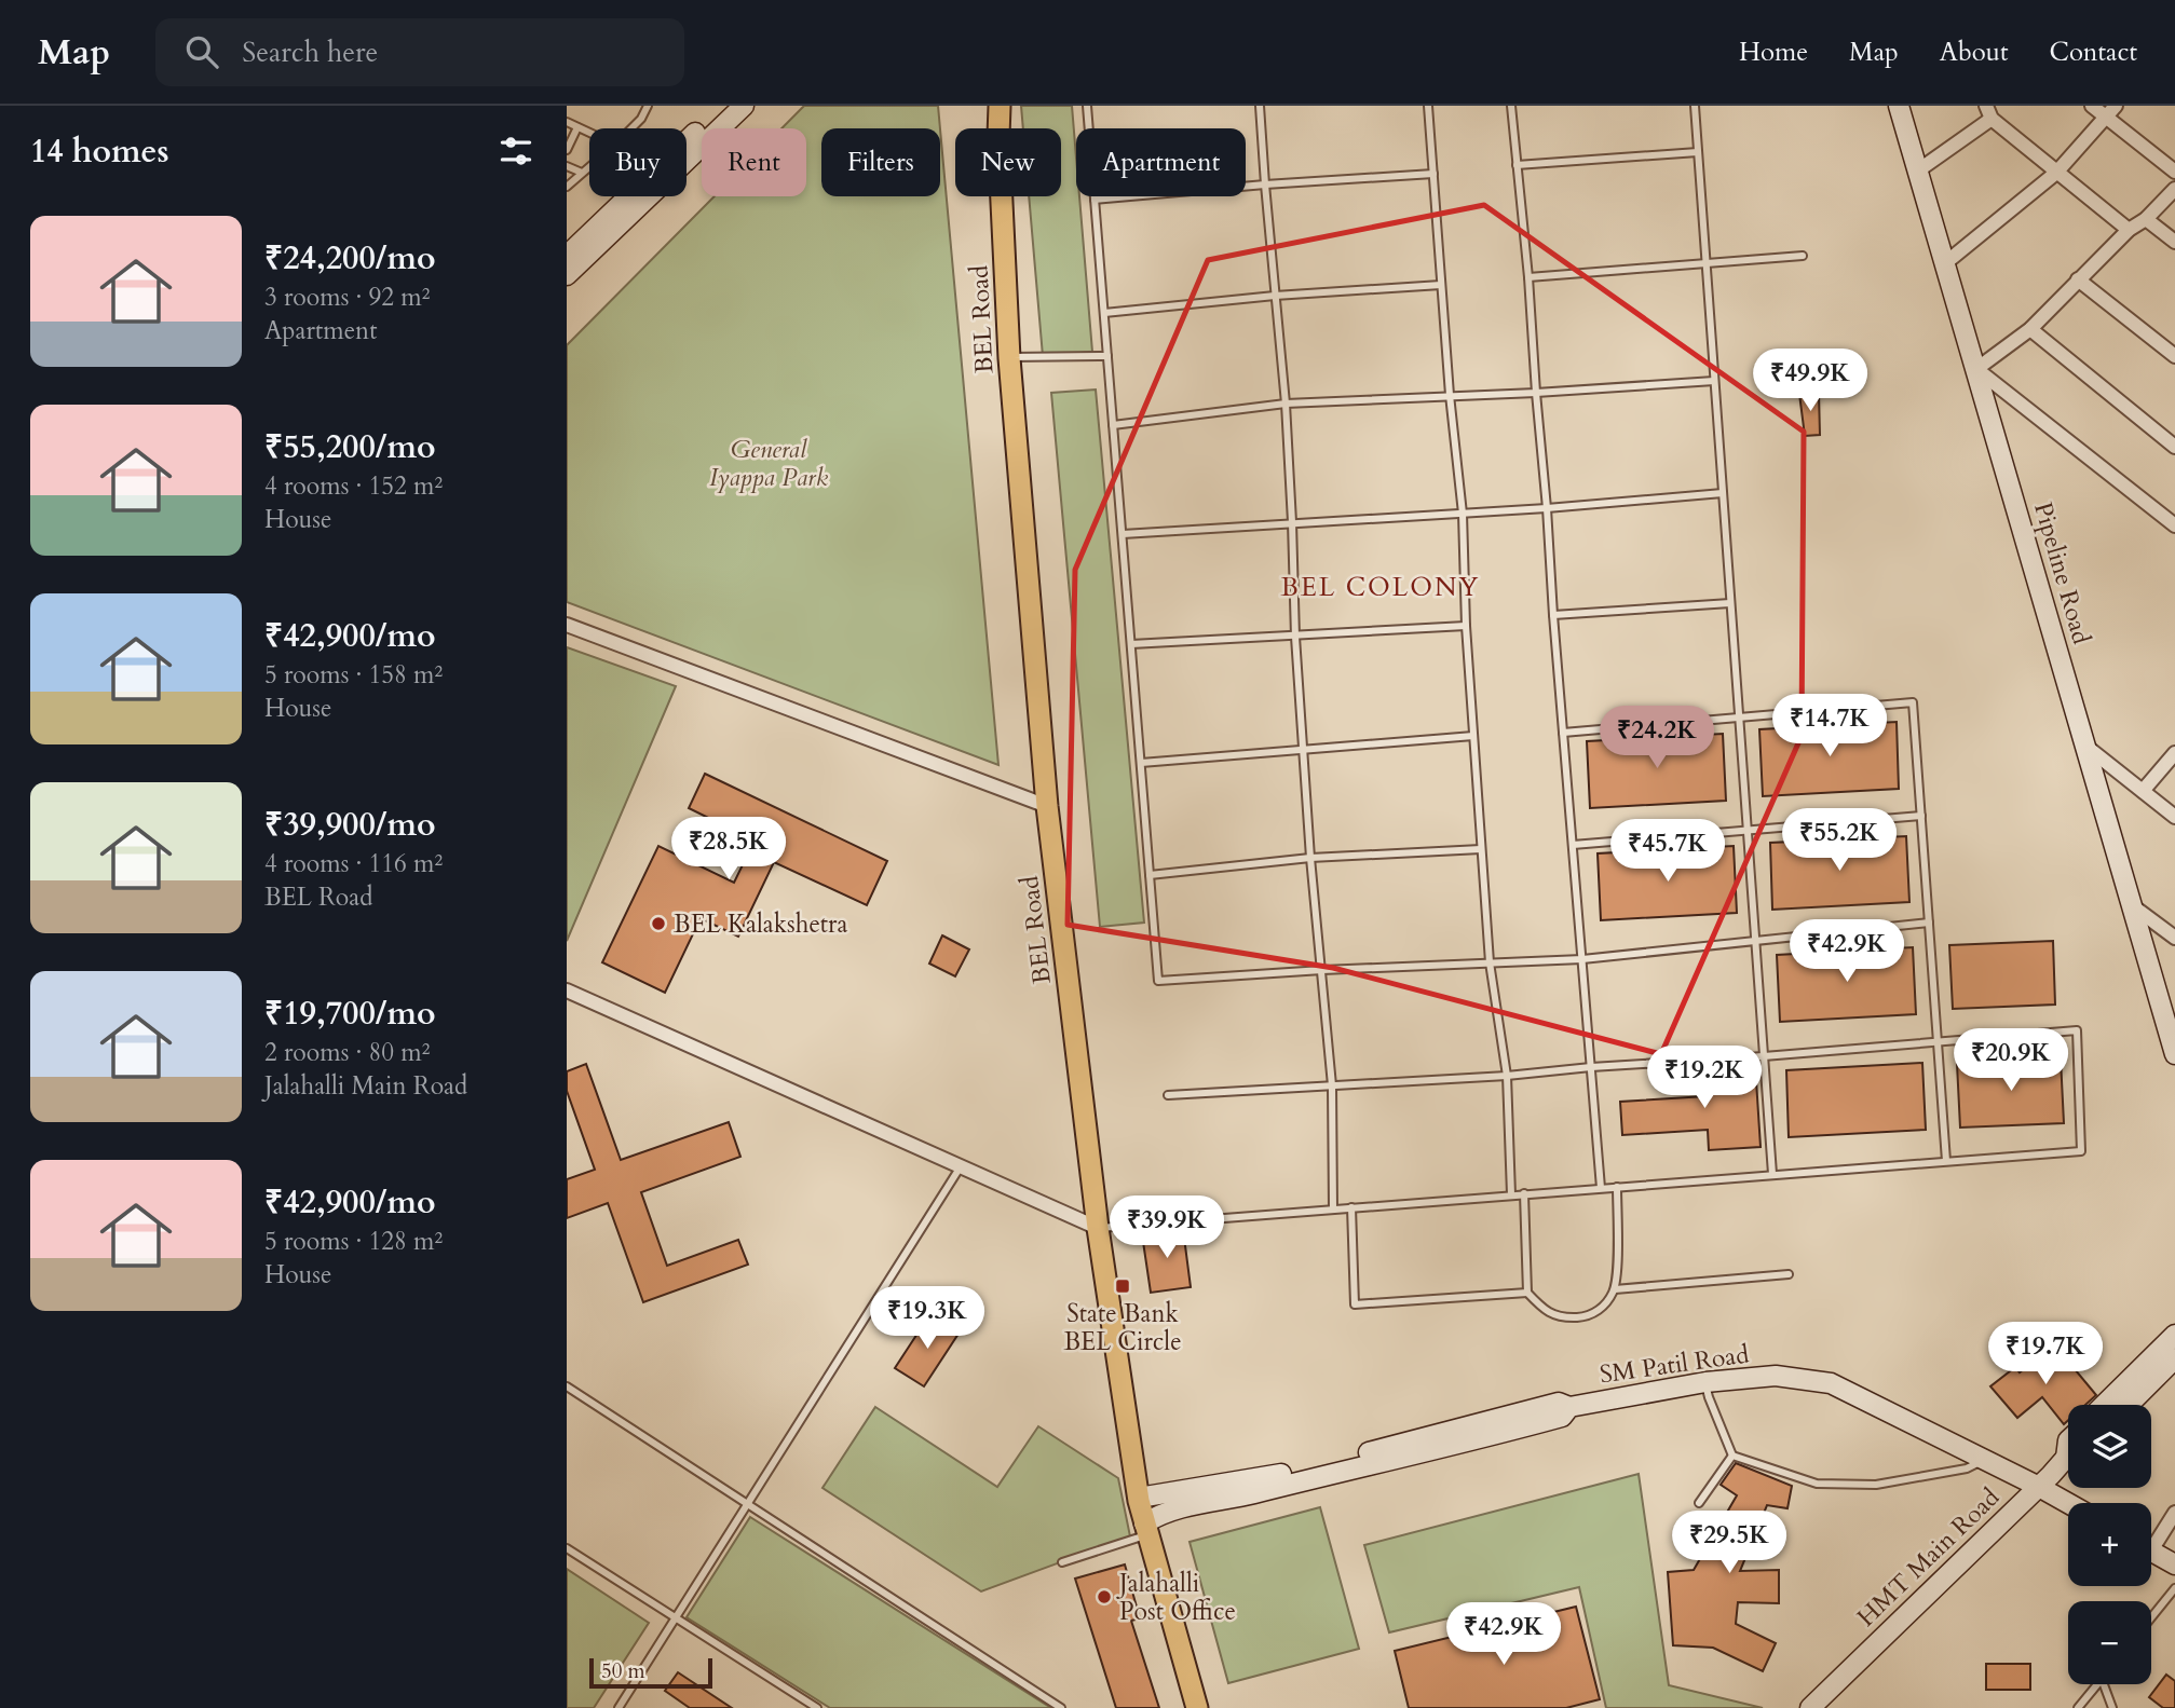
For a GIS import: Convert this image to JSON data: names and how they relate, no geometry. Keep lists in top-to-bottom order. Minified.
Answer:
{"streets":{"main road":["BEL Road"],"street":["Pipeline Road","SM Patil Road","HMT Main Road"]},"crossings":[["BEL Road","SM Patil Road"],["SM Patil Road","HMT Main Road"]],"districts":["BEL COLONY"],"parks":["General Iyappa Park"],"places":{"other":["BEL Kalakshetra","Jalahalli Post Office"],"transit":["State Bank BEL Circle"]},"scale_bar":"50 m","page":{"header":"Map","search":"Search here","nav":["Home","Map","About","Contact"],"heading":"14 homes","chip":["Buy","Rent","Filters","New","Apartment"],"list":[{"name":"₹24,200/mo","note":"3 rooms · 92 m² · Apartment"},{"name":"₹55,200/mo","note":"4 rooms · 152 m² · House"},{"name":"₹42,900/mo","note":"5 rooms · 158 m² · House"},{"name":"₹39,900/mo","note":"4 rooms · 116 m² · BEL Road"},{"name":"₹19,700/mo","note":"2 rooms · 80 m² · Jalahalli Main Road"},{"name":"₹42,900/mo","note":"5 rooms · 128 m² · House"}],"price":["₹49.9K","₹14.7K","₹24.2K","₹55.2K","₹28.5K","₹45.7K","₹42.9K","₹20.9K","₹19.2K","₹39.9K","₹19.3K","₹19.7K","₹29.5K","₹42.9K"],"map_buttons":["+","−"],"scale":"50 m"}}
